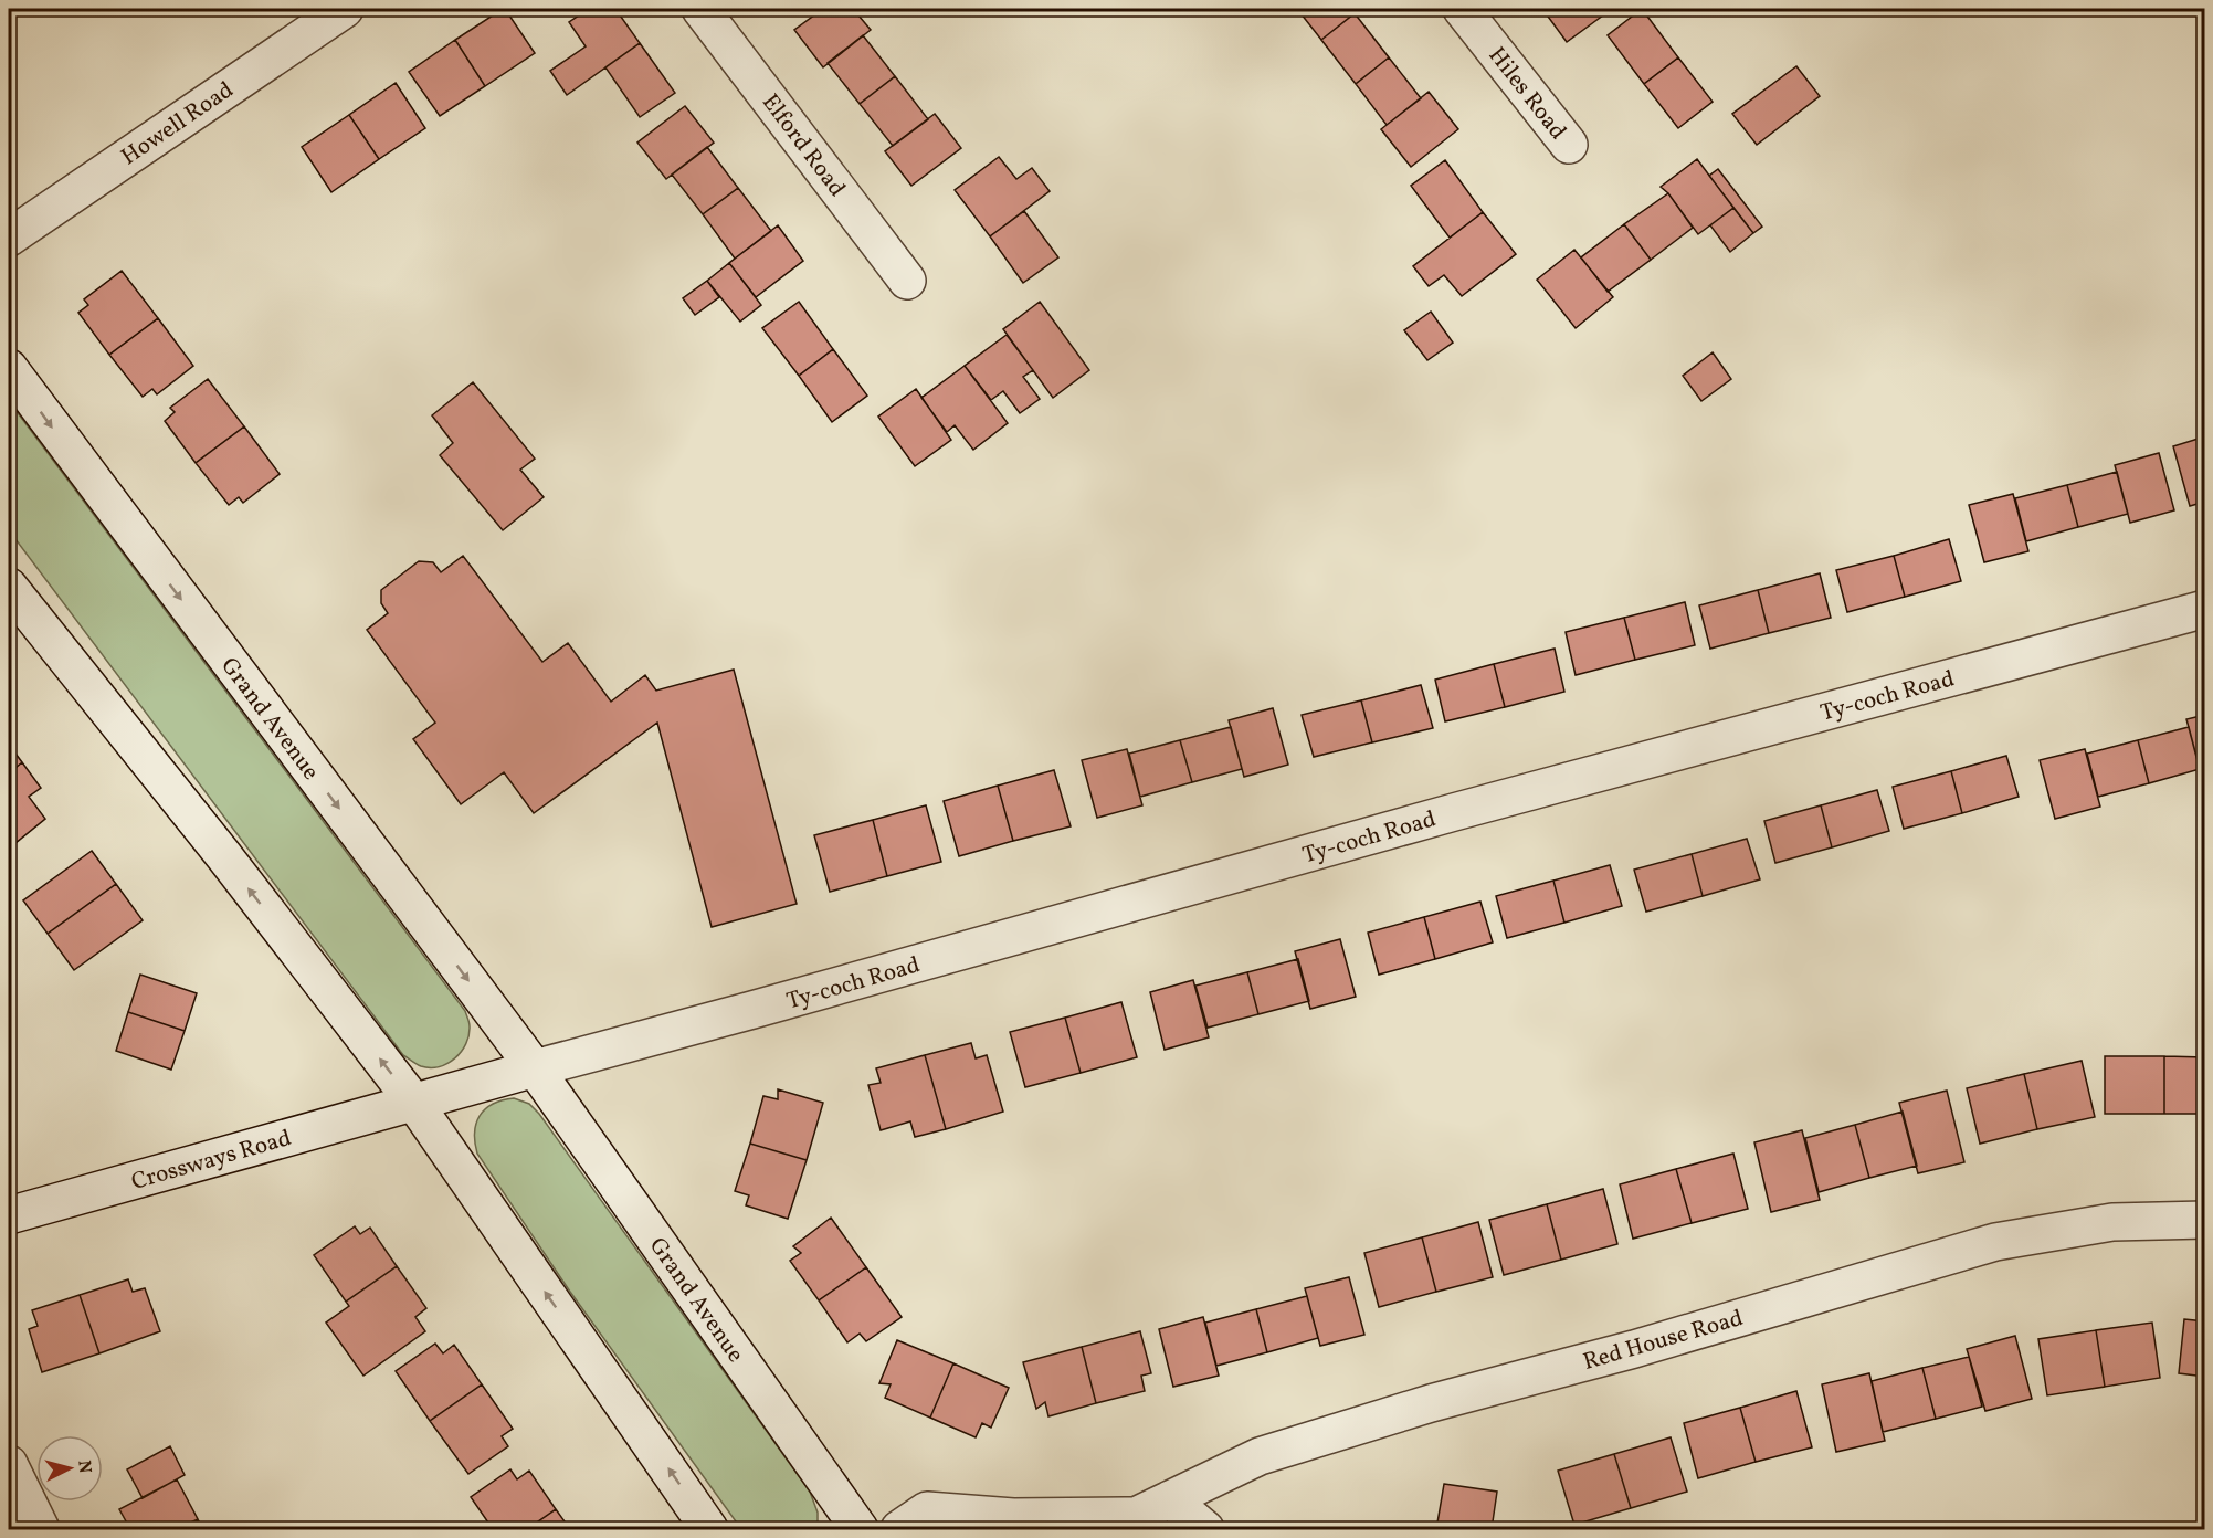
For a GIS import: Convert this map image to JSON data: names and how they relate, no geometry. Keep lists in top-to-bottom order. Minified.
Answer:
{"streets":{"street":["Hiles Road","Howell Road","Elford Road","Ty-coch Road","Grand Avenue","Crossways Road","Red House Road"]},"crossings":[["Ty-coch Road","Grand Avenue"]],"north":"right"}
